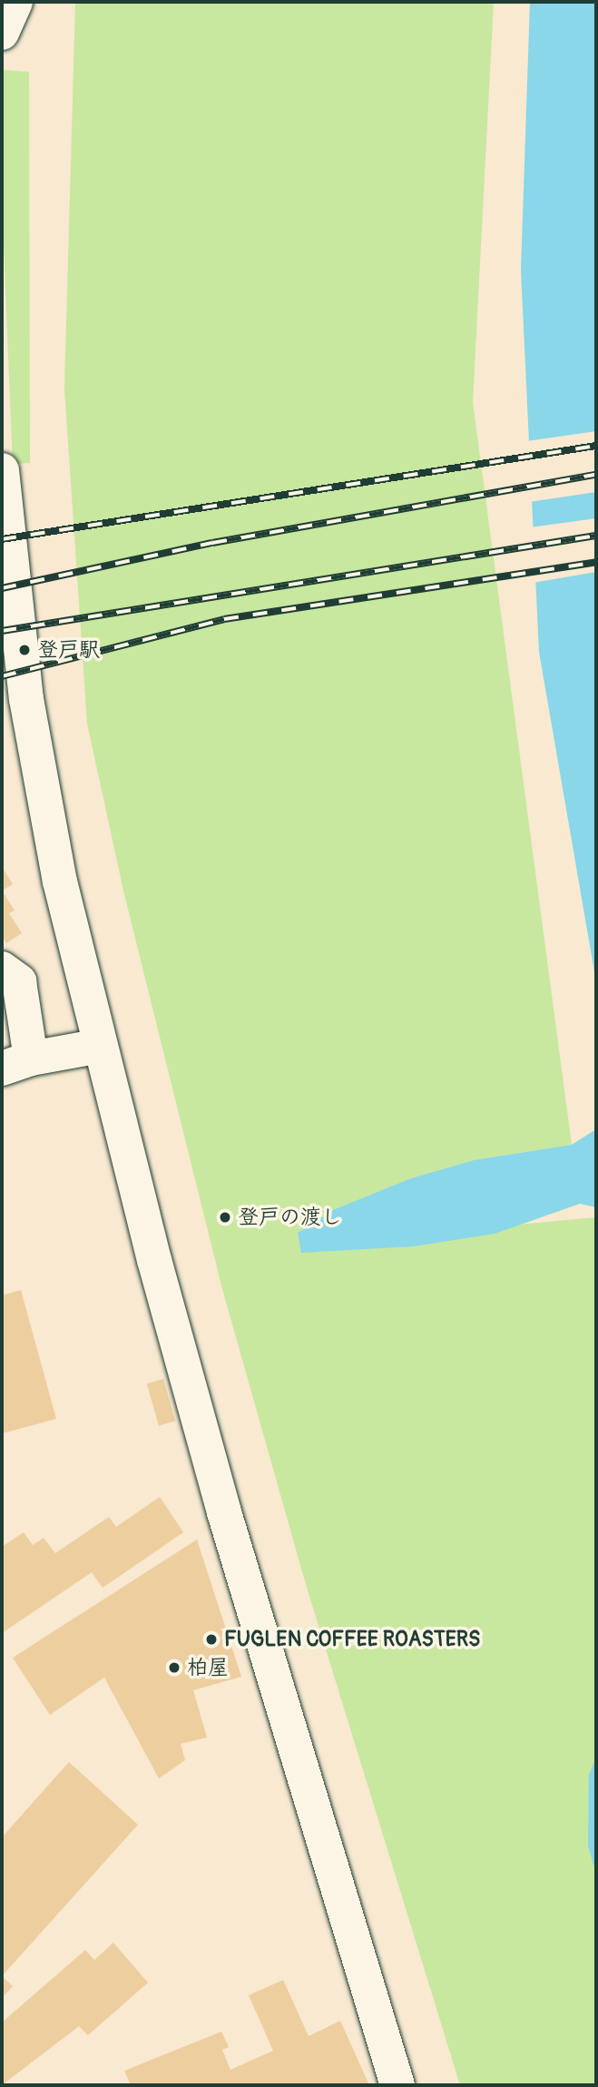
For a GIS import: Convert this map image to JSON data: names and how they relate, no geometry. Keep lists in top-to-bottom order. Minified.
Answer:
{"places":["登戸駅","登戸の渡し","FUGLEN COFFEE ROASTERS","柏屋"]}
